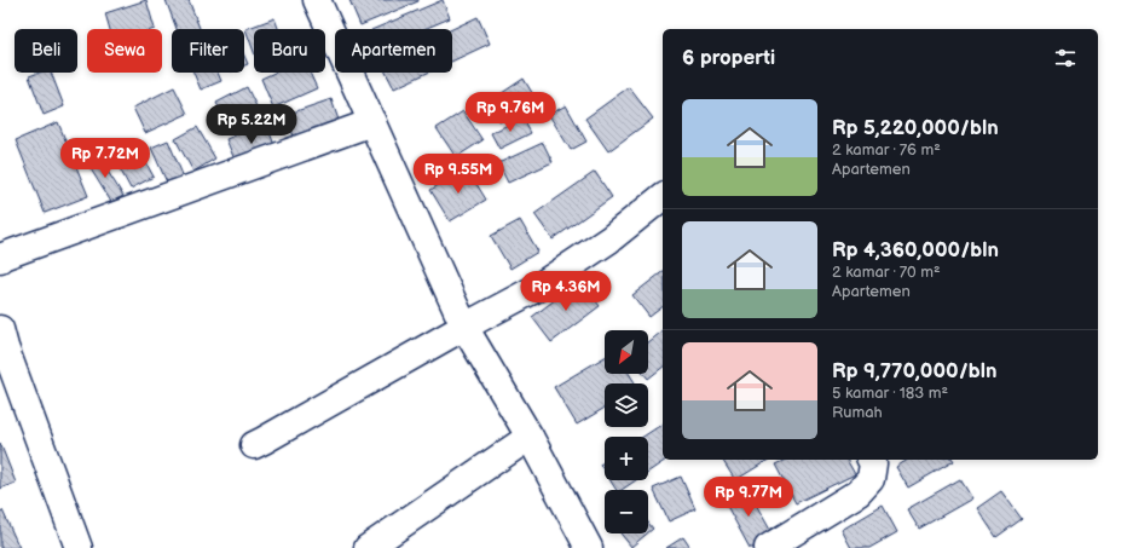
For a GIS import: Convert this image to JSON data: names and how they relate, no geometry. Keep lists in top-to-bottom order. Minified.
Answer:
{"north":"bottom left","page":{"chip":["Beli","Sewa","Filter","Baru","Apartemen"],"heading":"6 properti","list":[{"name":"Rp 5,220,000/bln","note":"2 kamar · 76 m² · Apartemen"},{"name":"Rp 4,360,000/bln","note":"2 kamar · 70 m² · Apartemen"},{"name":"Rp 9,770,000/bln","note":"5 kamar · 183 m² · Rumah"}],"price":["Rp 9.76M","Rp 5.22M","Rp 7.72M","Rp 9.55M","Rp 4.36M","Rp 9.77M"],"map_buttons":["+","−"]}}
